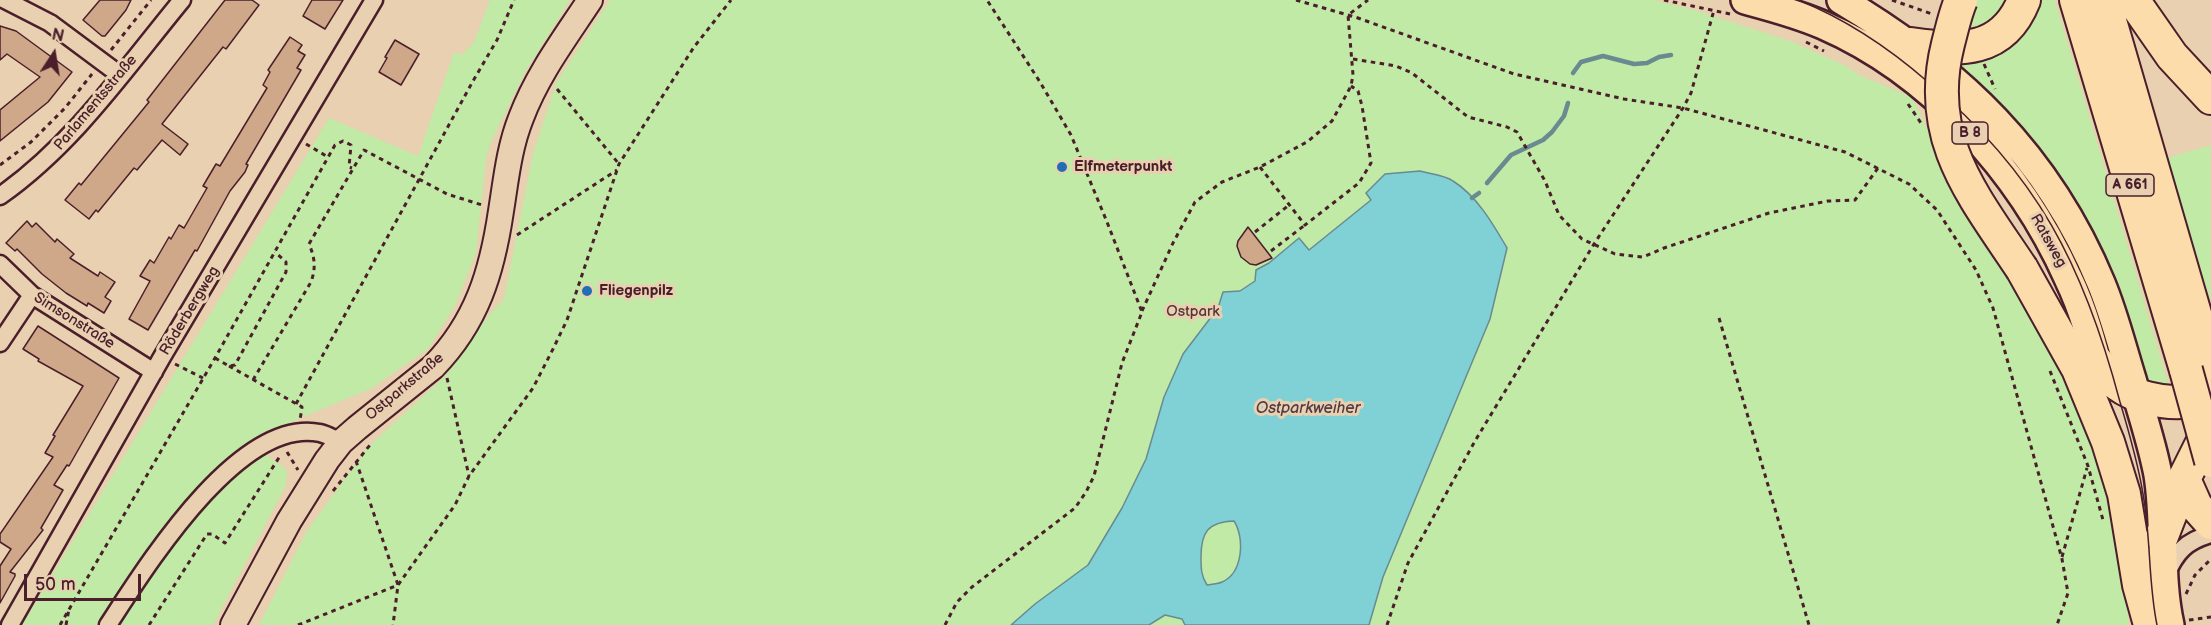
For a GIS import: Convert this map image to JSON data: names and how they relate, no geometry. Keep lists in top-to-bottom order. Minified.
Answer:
{"streets":{"highway":["A 661"],"main road":["B 8","Ratsweg"],"street":["Parlamentsstraße","Röderbergweg","Simsonstraße","Ostparkstraße"]},"crossings":[["Röderbergweg","Simsonstraße"]],"water":["Ostparkweiher"],"parks":["Ostpark"],"places":["Elfmeterpunkt","Fliegenpilz"],"scale_bar":"50 m","north":"top"}
